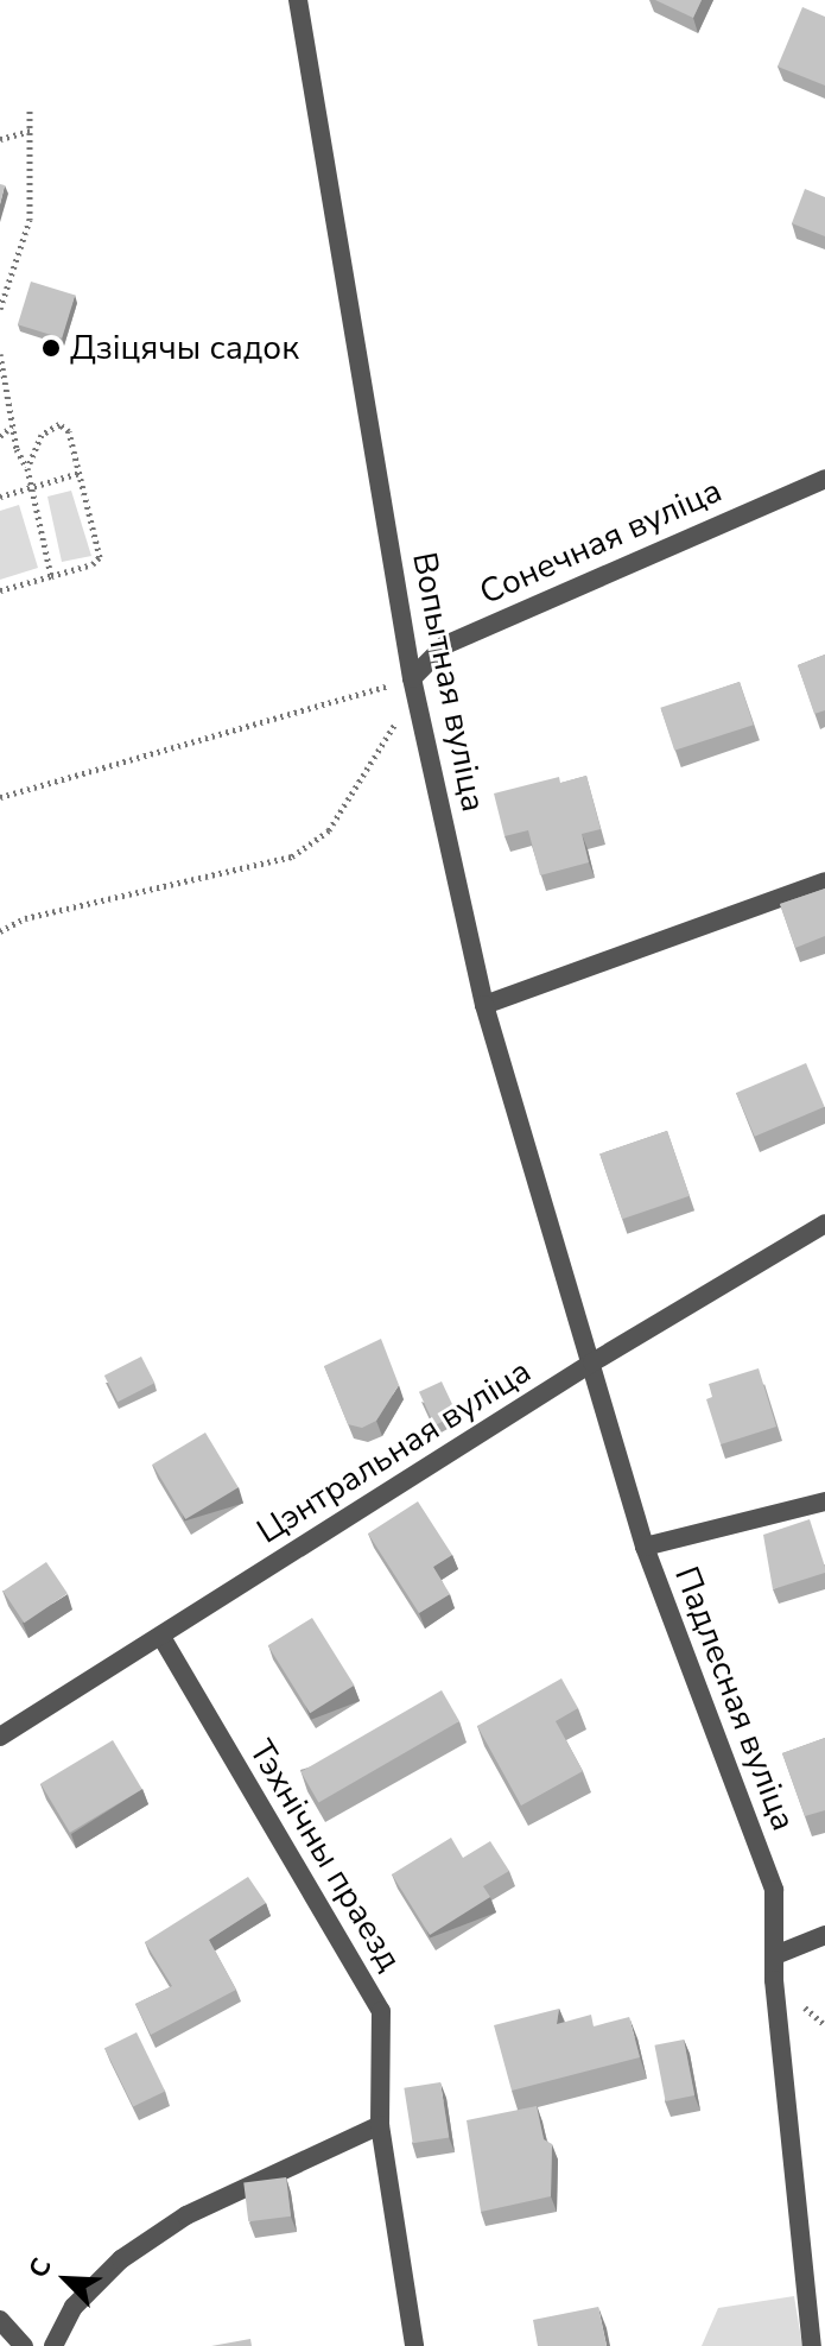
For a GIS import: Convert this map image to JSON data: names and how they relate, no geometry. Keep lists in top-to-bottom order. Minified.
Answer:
{"streets":{"street":["Сонечная вуліца","Вопытная вуліца","Цэнтральная вуліца","Падлесная вуліца","Тэхнічны праезд"]},"crossings":[["Сонечная вуліца","Вопытная вуліца"],["Вопытная вуліца","Цэнтральная вуліца"],["Вопытная вуліца","Падлесная вуліца"],["Цэнтральная вуліца","Падлесная вуліца"],["Цэнтральная вуліца","Тэхнічны праезд"]],"places":["Дзіцячы садок"],"north":"top left"}
